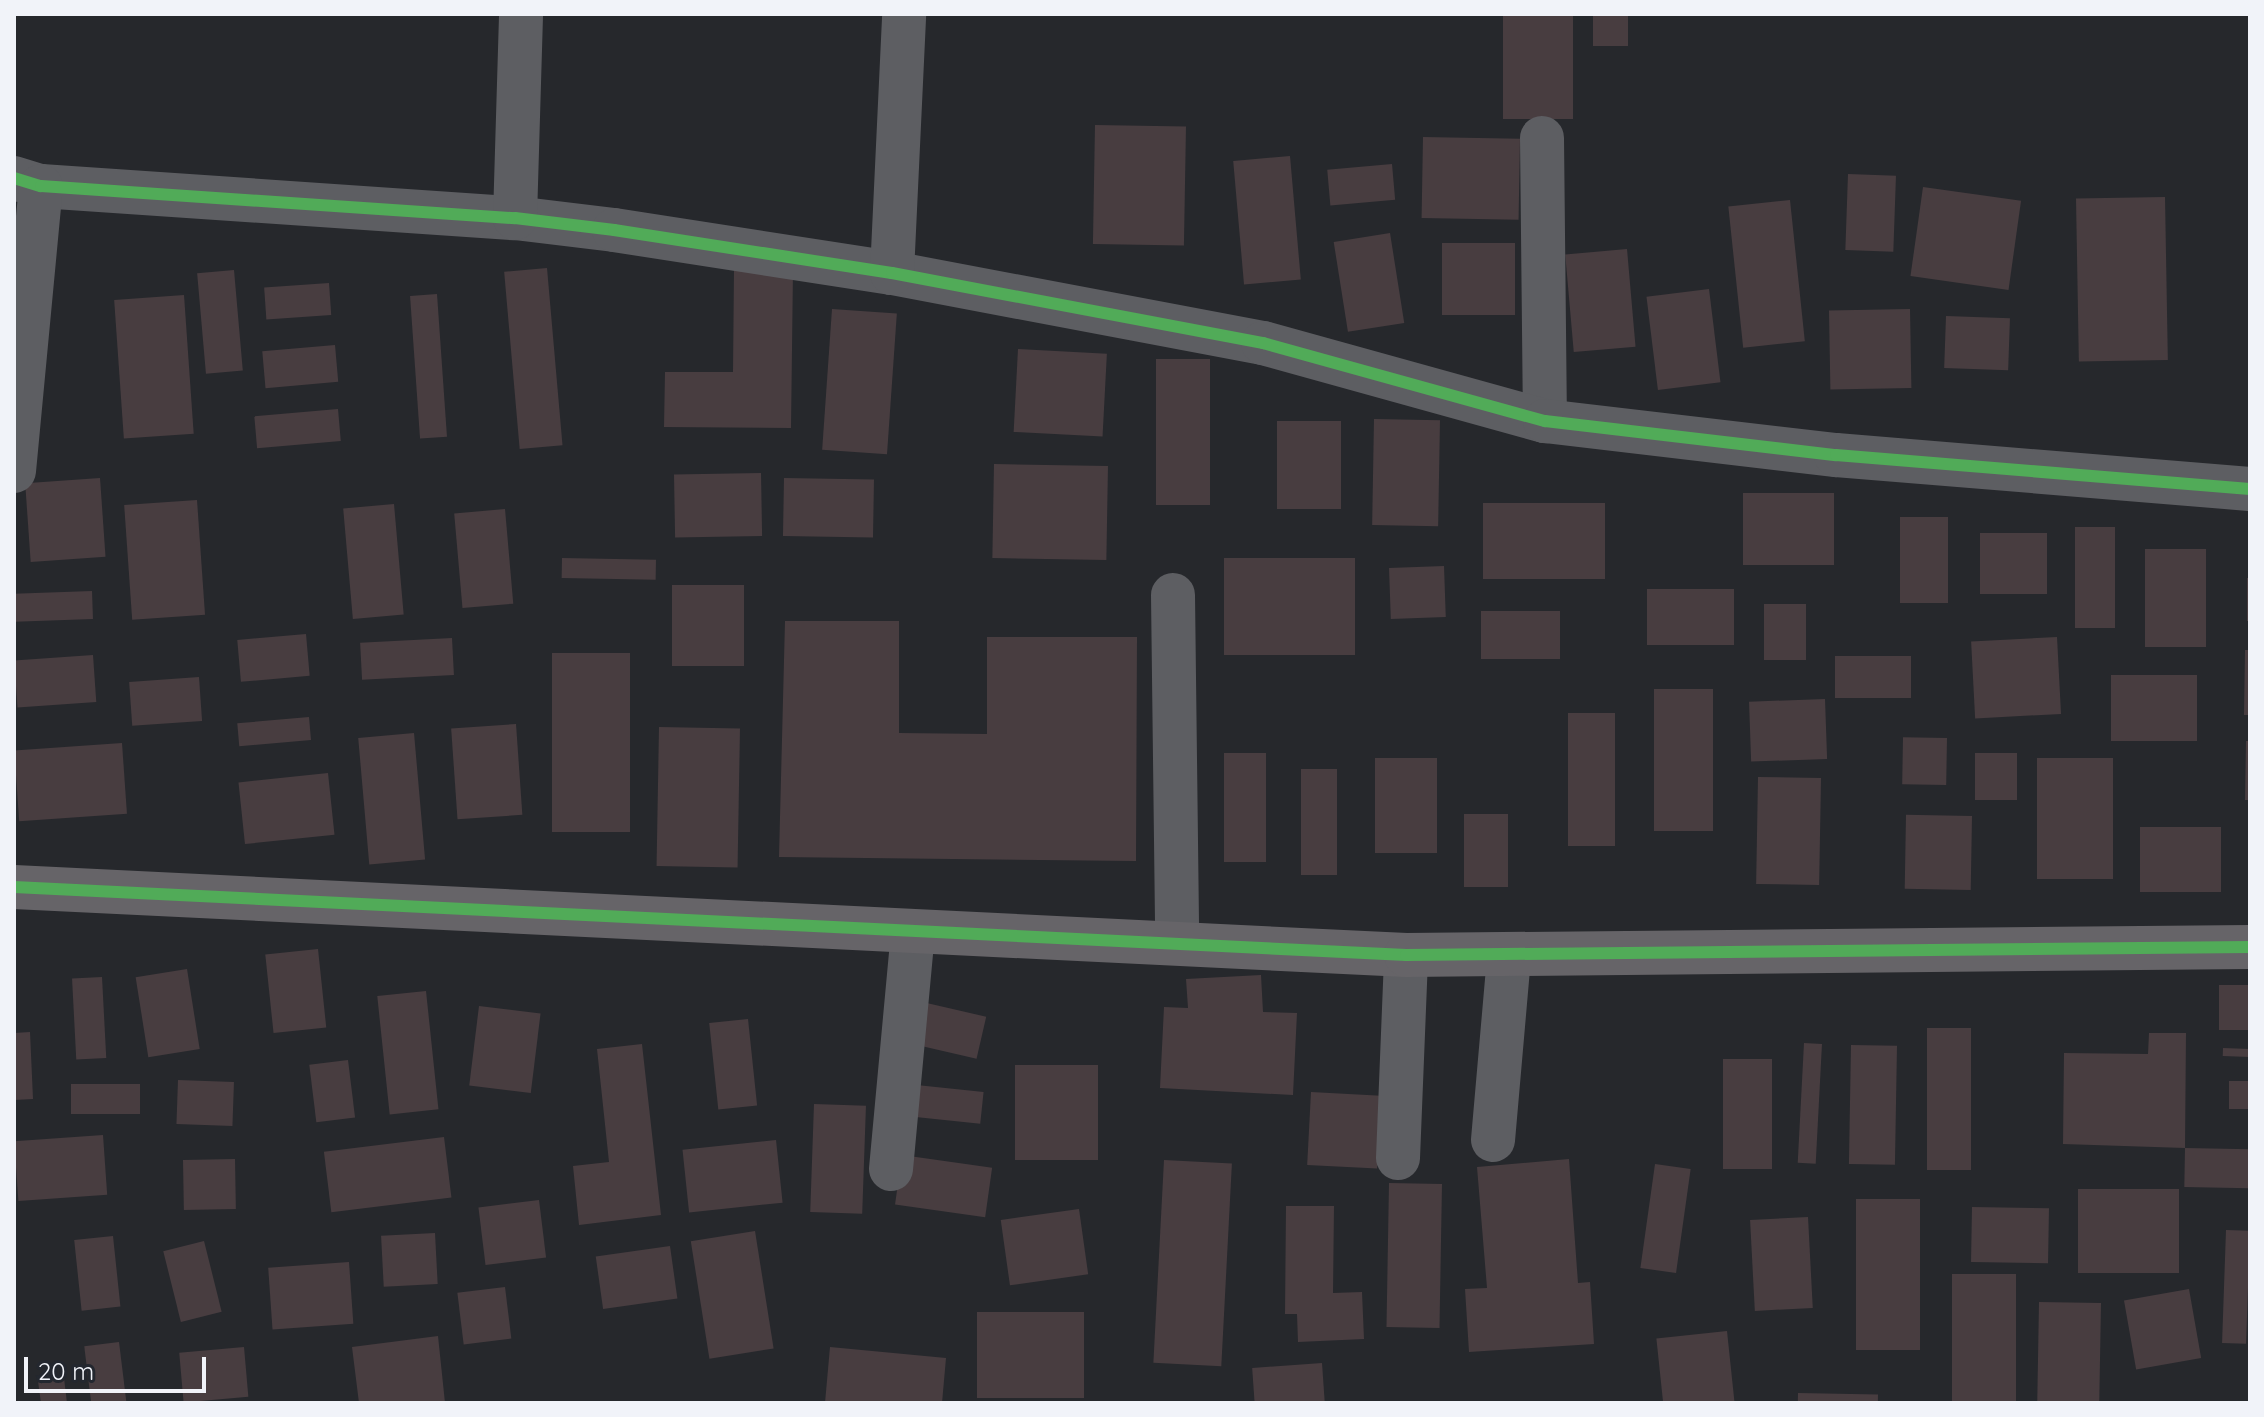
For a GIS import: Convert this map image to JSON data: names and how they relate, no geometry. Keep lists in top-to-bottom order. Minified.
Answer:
{"scale_bar":"20 m"}
